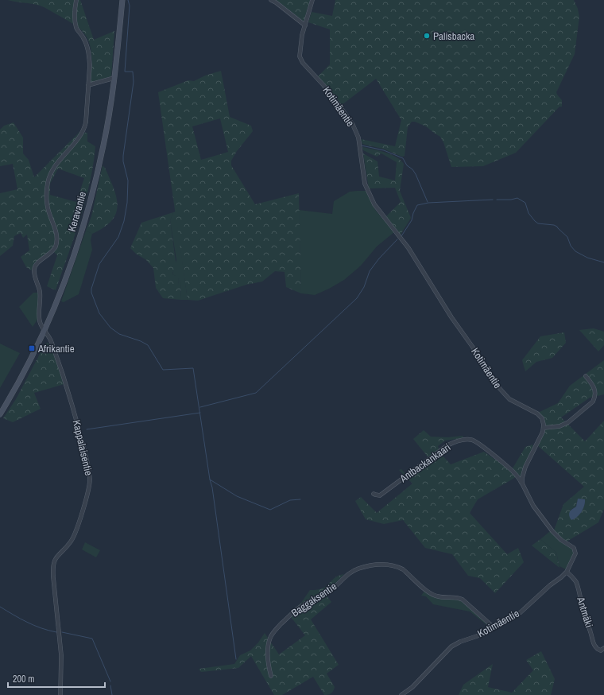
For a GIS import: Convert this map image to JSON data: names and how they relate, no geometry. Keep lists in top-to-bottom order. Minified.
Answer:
{"streets":{"main road":["Keravantie"],"street":["Kotimäentie","Kappalaisentie","Antbackankaari","Baggaksentie","Antmäki"]},"crossings":[["Kotimäentie","Antbackankaari"],["Kotimäentie","Baggaksentie"],["Kotimäentie","Antmäki"],["Keravantie","Kappalaisentie"]],"places":{"other":["Palisbacka"],"transit":["Afrikantie"]},"scale_bar":"200 m"}
